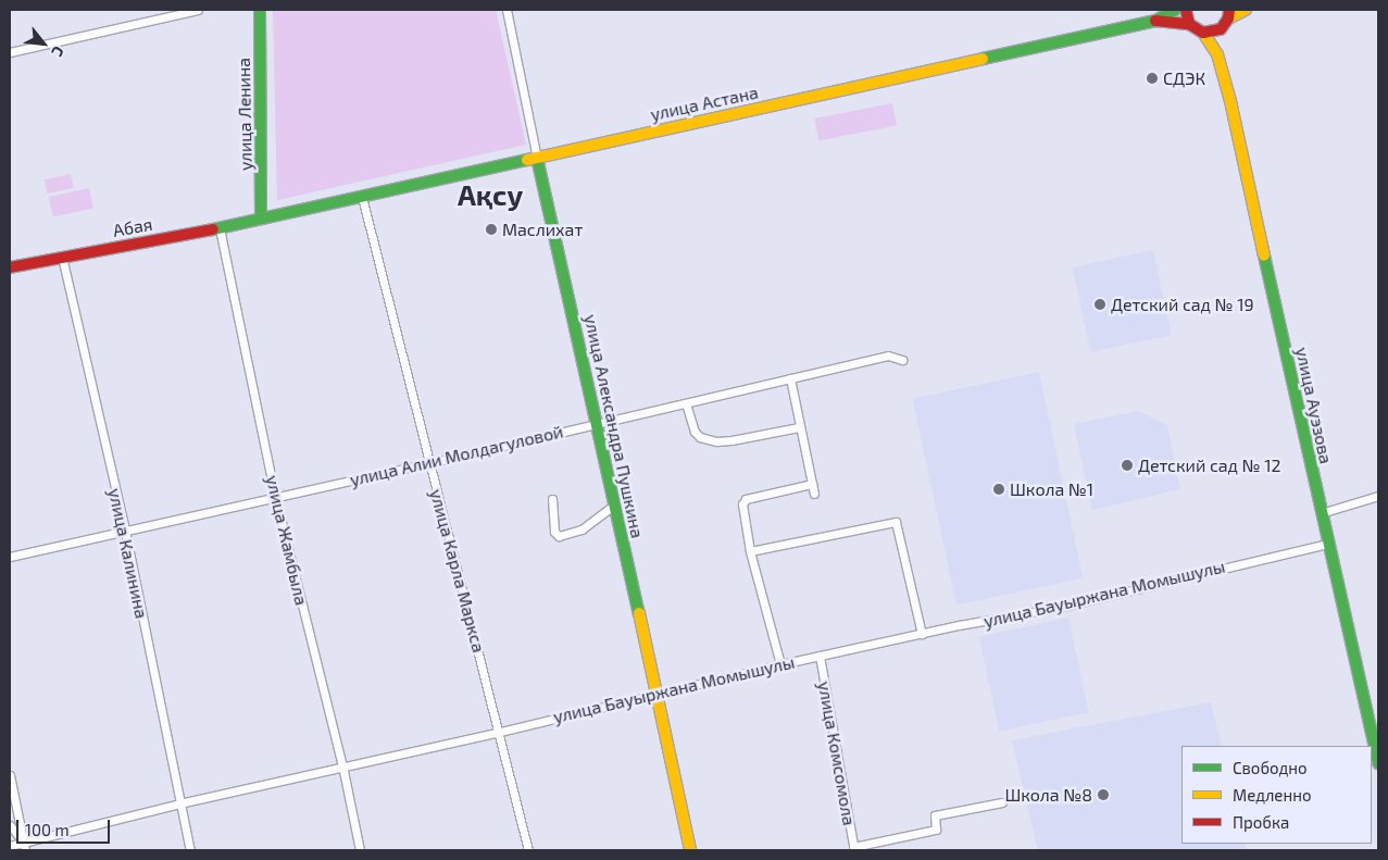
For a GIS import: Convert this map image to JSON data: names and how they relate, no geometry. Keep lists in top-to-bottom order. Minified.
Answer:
{"streets":{"street":["улица Астана","улица Ленина","Абая","улица Ауэзова","улица Александра Пушкина","улица Алии Молдагуловой","улица Жамбыла","улица Калинина","улица Карла Маркса","улица Бауыржана Момышулы","улица Комсомола"]},"crossings":[["улица Астана","улица Ленина"],["улица Астана","Абая"],["улица Астана","улица Александра Пушкина"],["улица Астана","улица Карла Маркса"],["улица Ленина","Абая"],["Абая","улица Жамбыла"],["Абая","улица Калинина"],["улица Ауэзова","улица Бауыржана Момышулы"],["улица Александра Пушкина","улица Алии Молдагуловой"],["улица Александра Пушкина","улица Бауыржана Момышулы"],["улица Алии Молдагуловой","улица Жамбыла"],["улица Алии Молдагуловой","улица Калинина"],["улица Алии Молдагуловой","улица Карла Маркса"],["улица Жамбыла","улица Бауыржана Момышулы"],["улица Калинина","улица Бауыржана Момышулы"],["улица Карла Маркса","улица Бауыржана Момышулы"],["улица Бауыржана Момышулы","улица Комсомола"]],"districts":["Ақсу"],"places":["СДЭК","Маслихат","Детский сад № 19","Детский сад № 12","Школа №1","Школа №8"],"legend":["Свободно","Медленно","Пробка"],"scale_bar":"100 m","north":"bottom right"}
